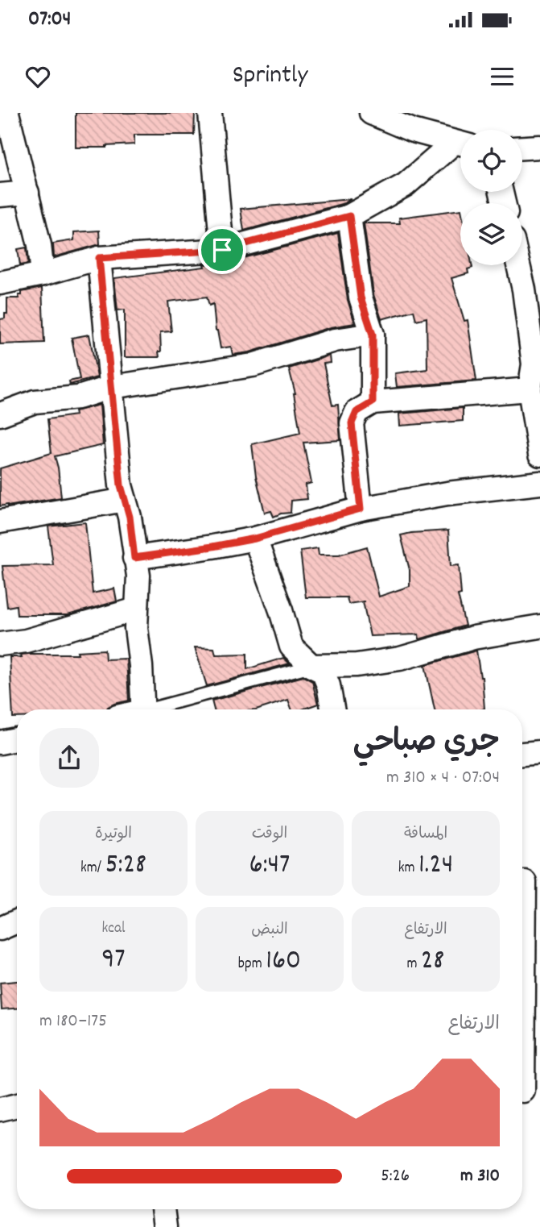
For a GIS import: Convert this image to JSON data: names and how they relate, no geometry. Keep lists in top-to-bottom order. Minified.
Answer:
{"page":{"status":"07:04","header":"Sprintly","heading":["جري صباحي","07:04 · 4 × 310 m"],"stats":[["المسافة","1.24 km"],["الوقت","6:47"],["الوتيرة","5:28 /km"],["الارتفاع","28 m"],["النبض","160 bpm"],["kcal","97"]],"chart":["الارتفاع","175–180 m"],"list":[{"name":"310 m","note":"5:26"}]}}
